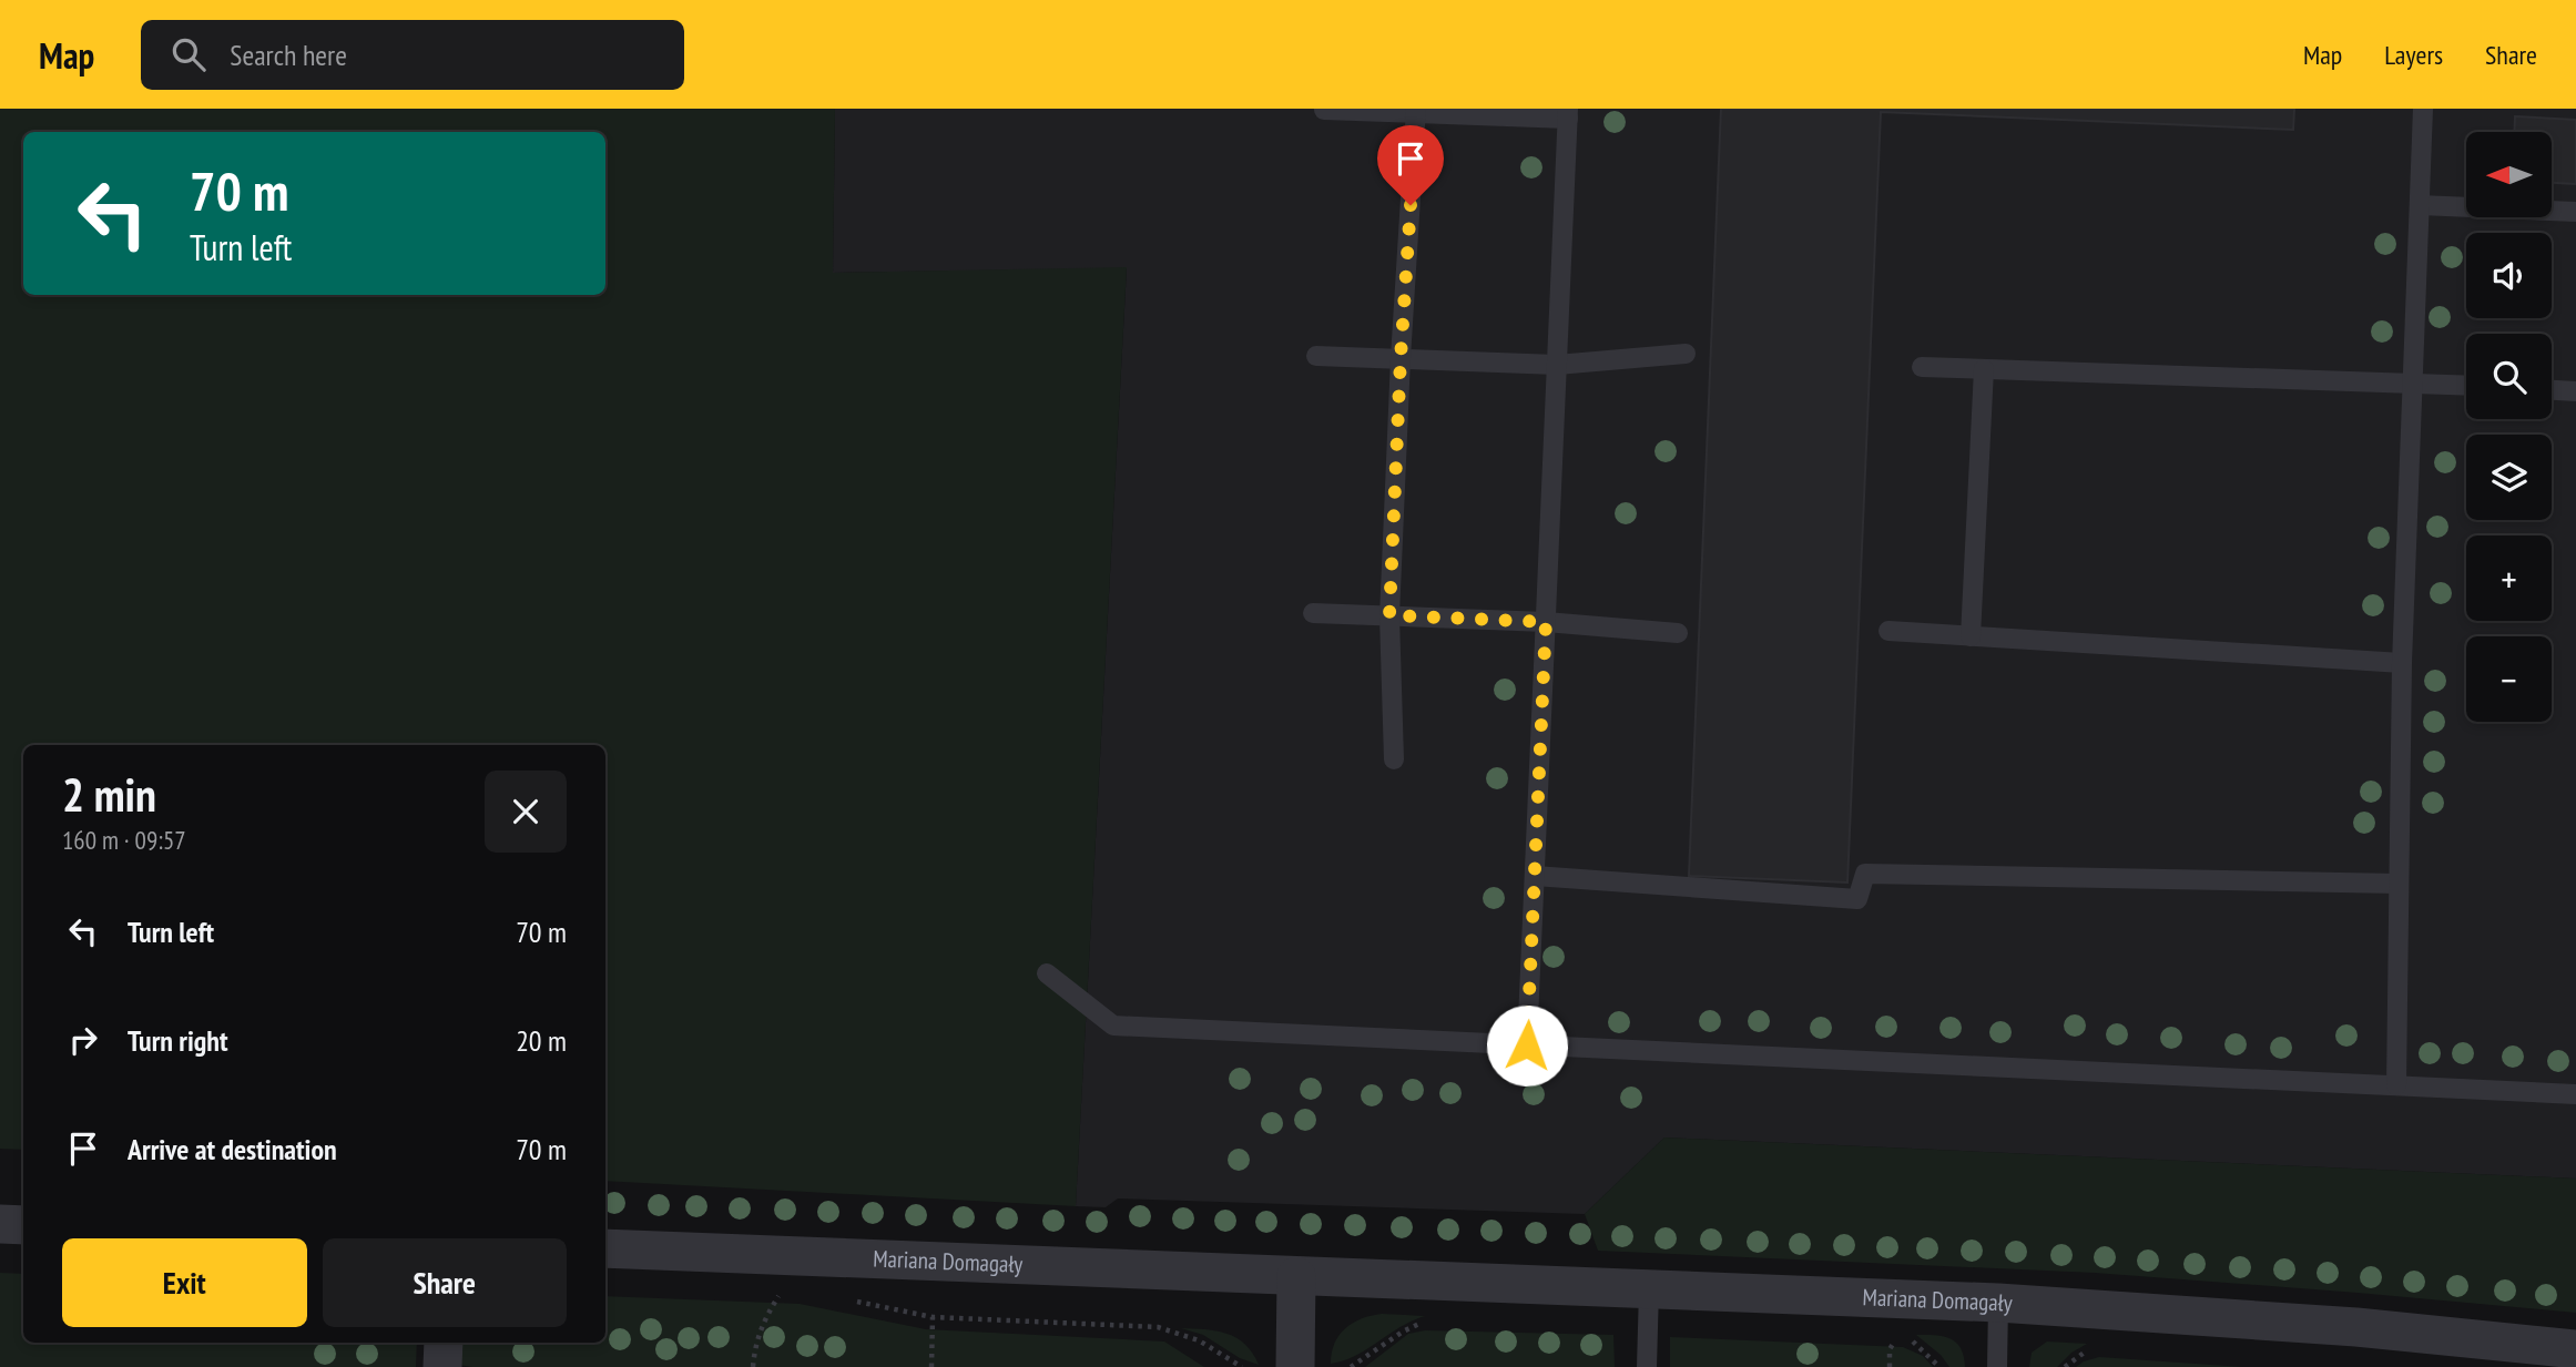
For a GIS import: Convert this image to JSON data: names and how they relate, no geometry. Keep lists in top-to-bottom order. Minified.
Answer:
{"streets":{"street":["Mariana Domagały"]},"north":"left","page":{"header":"Map","search":"Search here","nav":["Map","Layers","Share"],"map_buttons":["+","−"],"turn":["70 m","Turn left"],"heading":["2 min","160 m · 09:57"],"list":[{"name":"Turn left","value":"70 m"},{"name":"Turn right","value":"20 m"},{"name":"Arrive at destination","value":"70 m"}],"buttons":["Exit","Share"]}}
